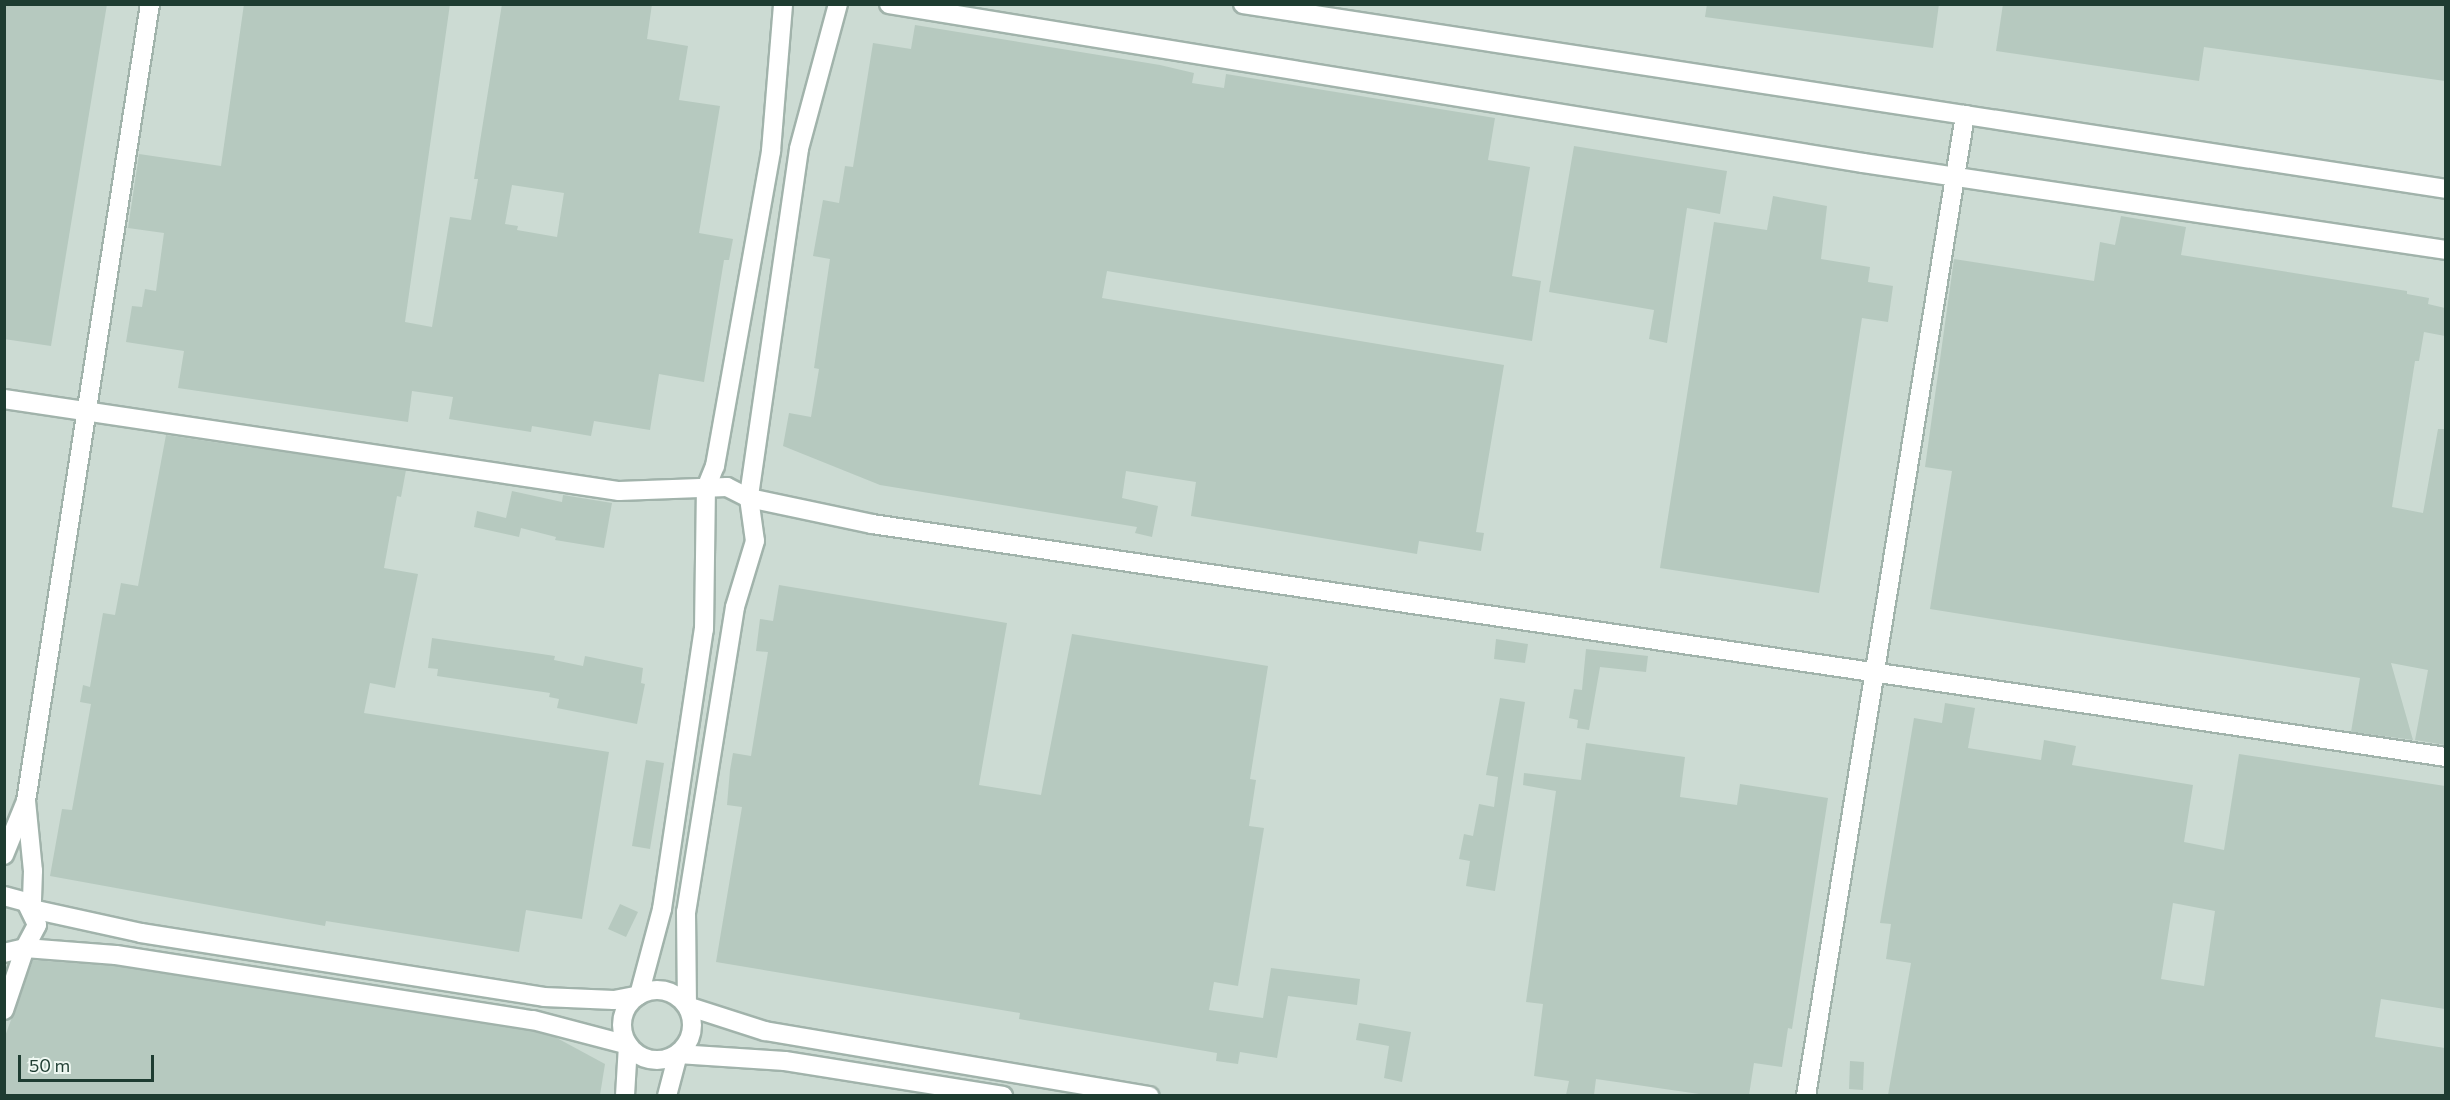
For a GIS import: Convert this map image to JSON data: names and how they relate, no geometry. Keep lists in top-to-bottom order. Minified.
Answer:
{"scale_bar":"50 m"}
